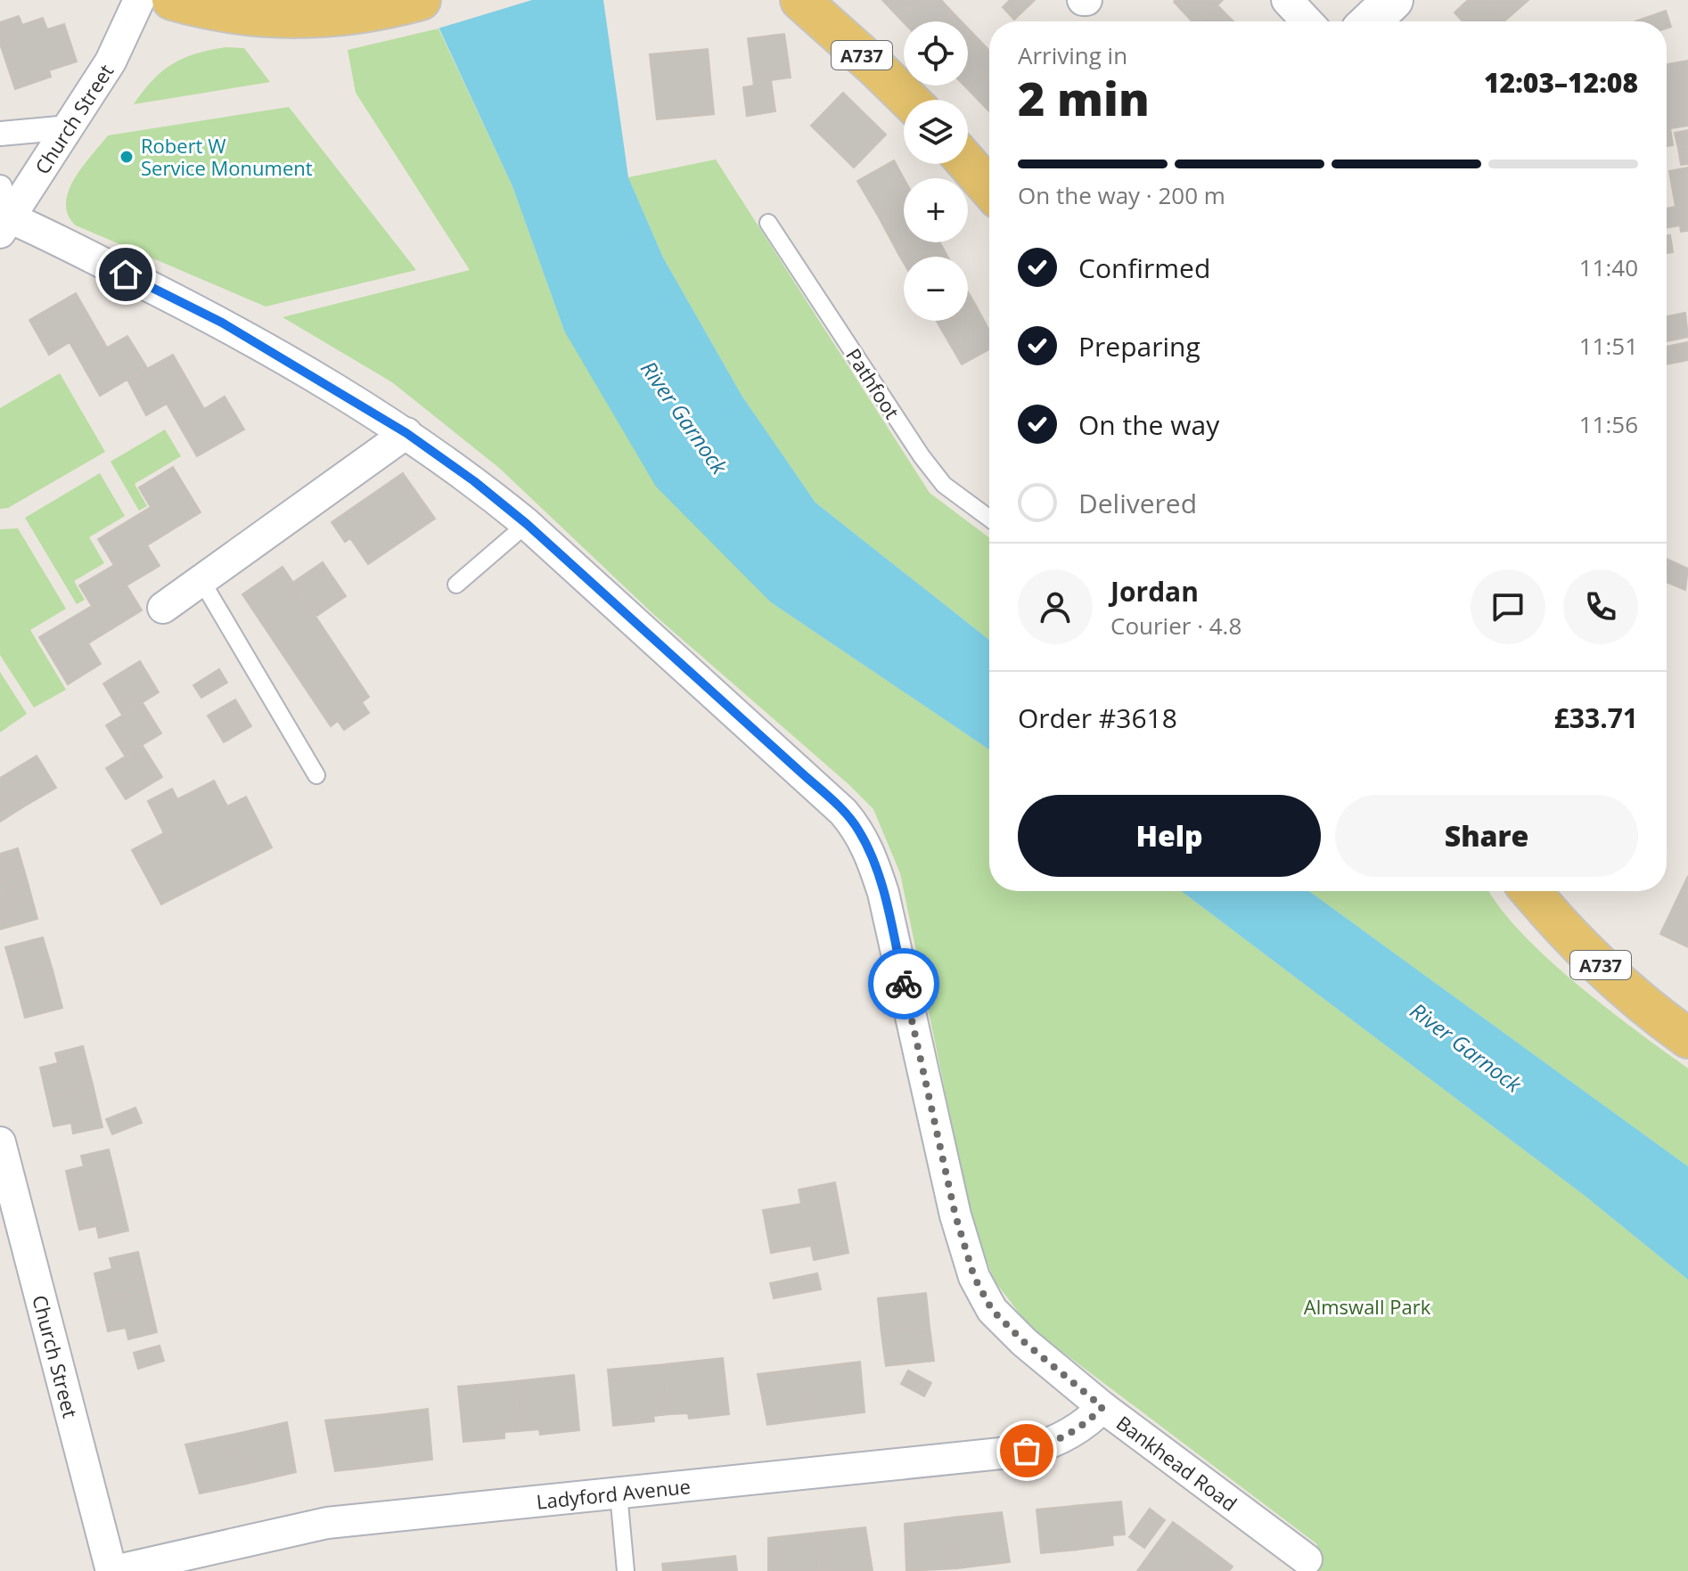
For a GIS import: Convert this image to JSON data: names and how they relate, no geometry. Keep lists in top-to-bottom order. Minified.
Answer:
{"streets":{"main road":["A737"],"street":["Church Street","Bankhead Road","Ladyford Avenue"],"lane":["Pathfoot"]},"crossings":[["Church Street","Bankhead Road"],["Church Street","Ladyford Avenue"],["Bankhead Road","Ladyford Avenue"]],"water":["River Garnock"],"parks":["Almswall Park"],"places":["Robert W Service Monument"],"page":{"map_buttons":["+","−"],"heading":["2 min","Arriving in","12:03–12:08"],"panel":["Jordan","Courier · 4.8","Order #3618","£33.71"],"bar":"On the way · 200 m","list":[["Confirmed","11:40"],["Preparing","11:51"],["On the way","11:56"],"Delivered"],"buttons":["Help","Share"]}}
